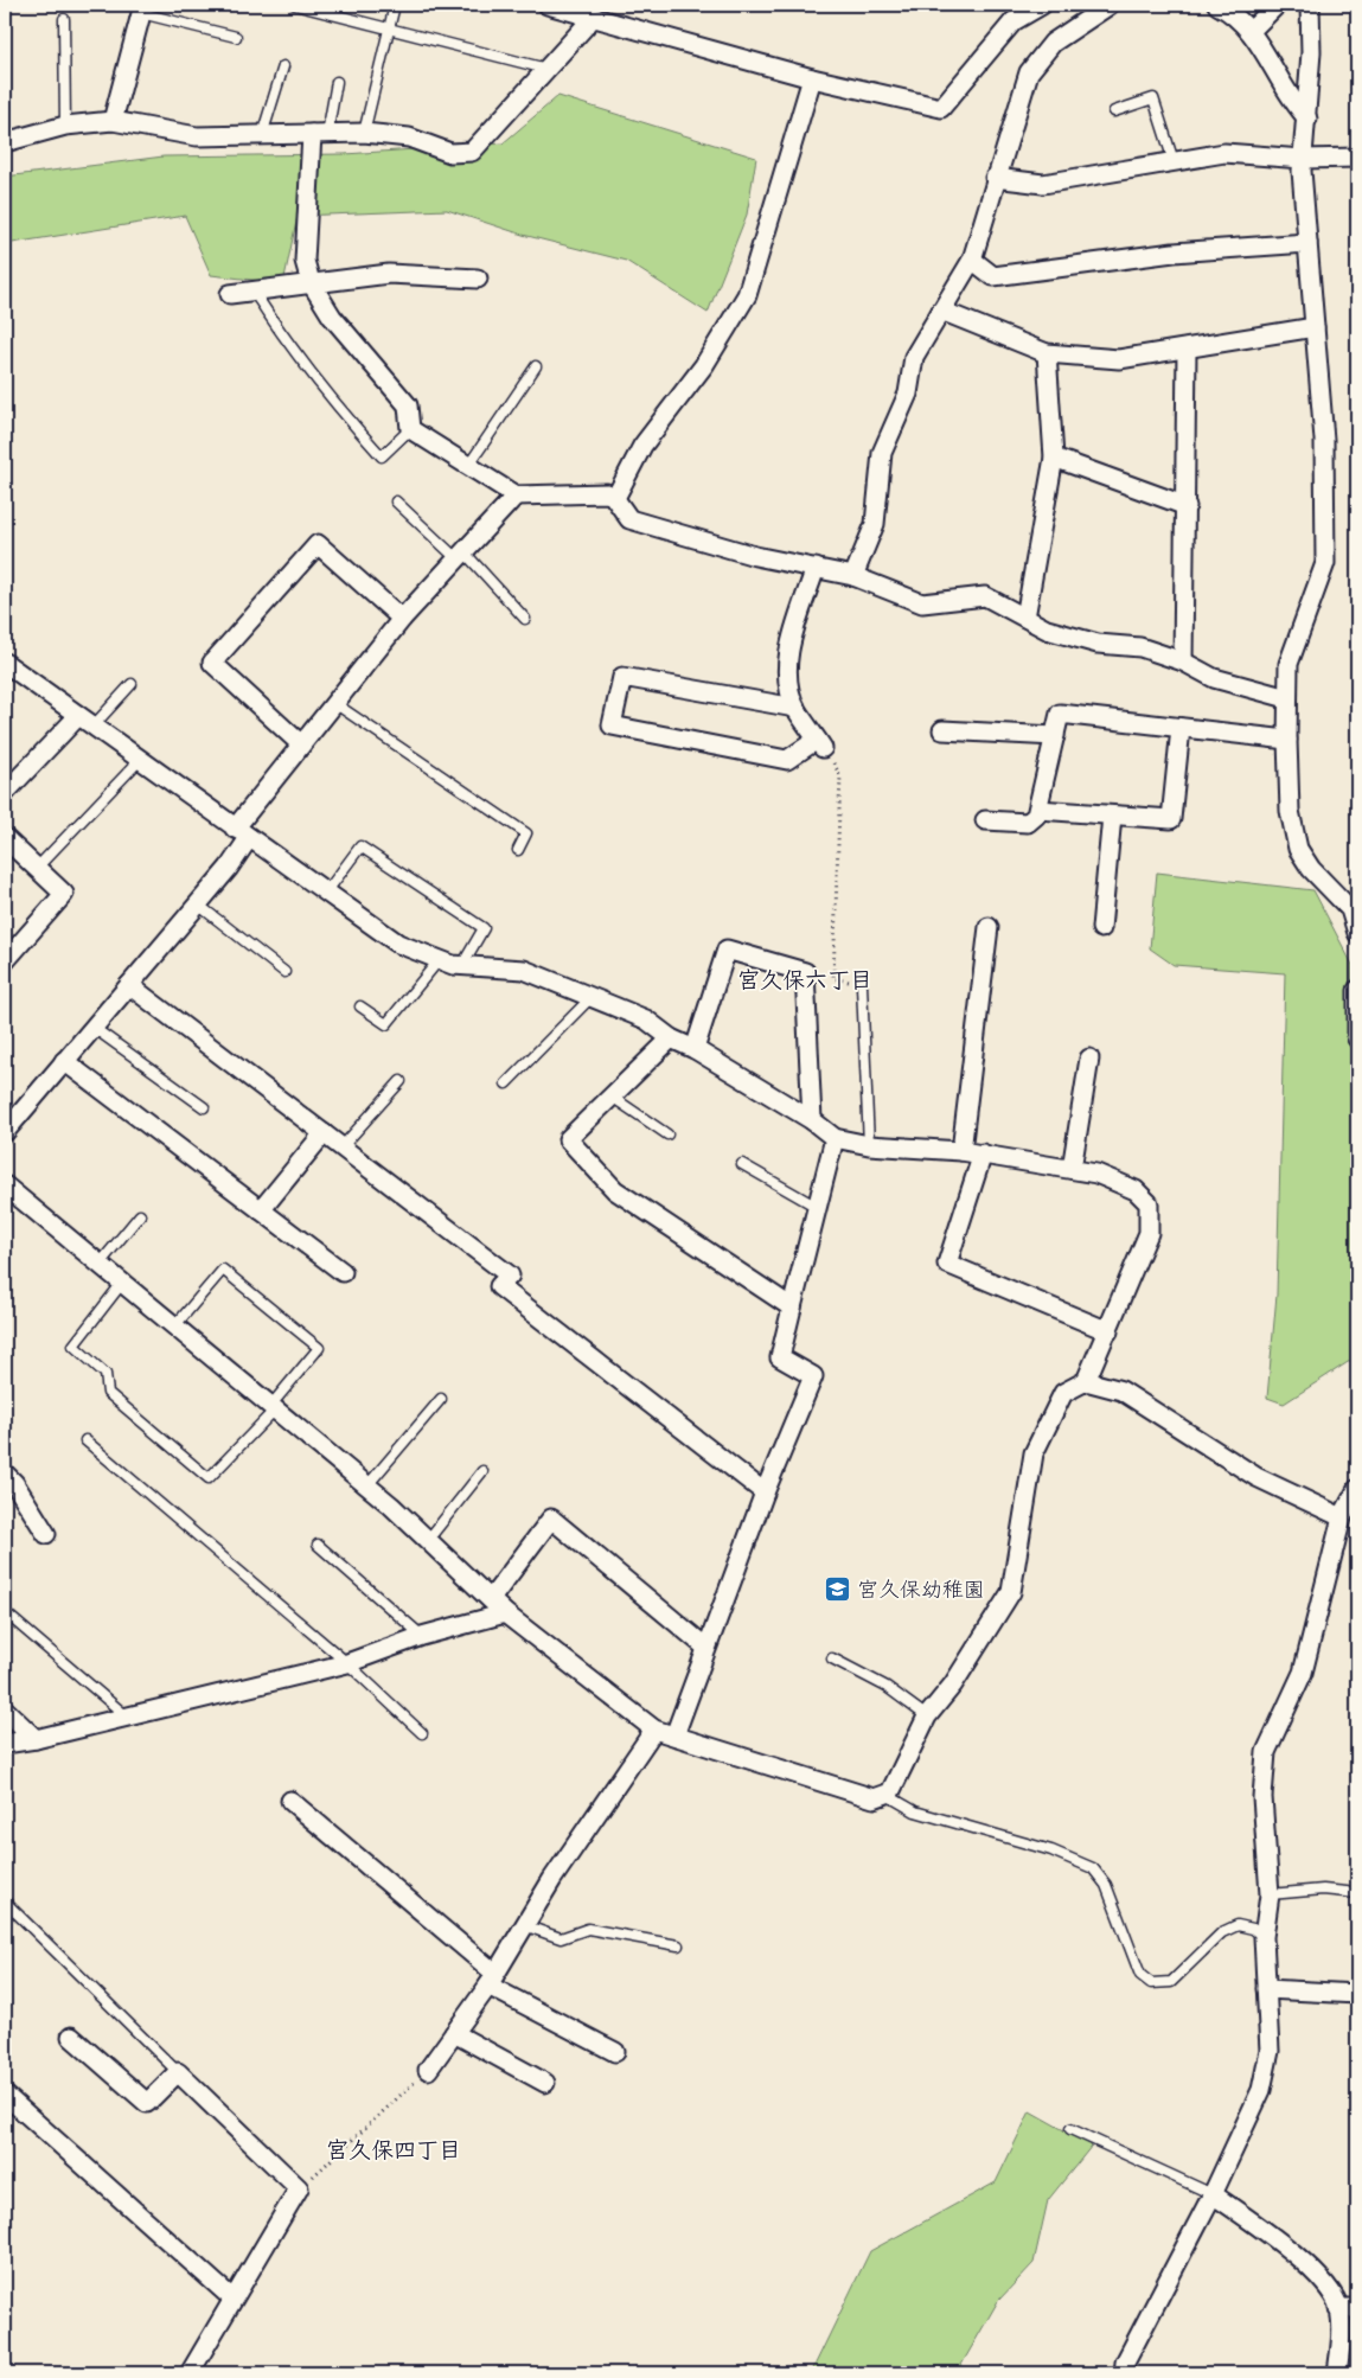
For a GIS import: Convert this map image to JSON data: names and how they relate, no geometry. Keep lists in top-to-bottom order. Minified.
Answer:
{"districts":["宮久保六丁目","宮久保四丁目"],"places":{"school or university":["宮久保幼稚園"]}}
